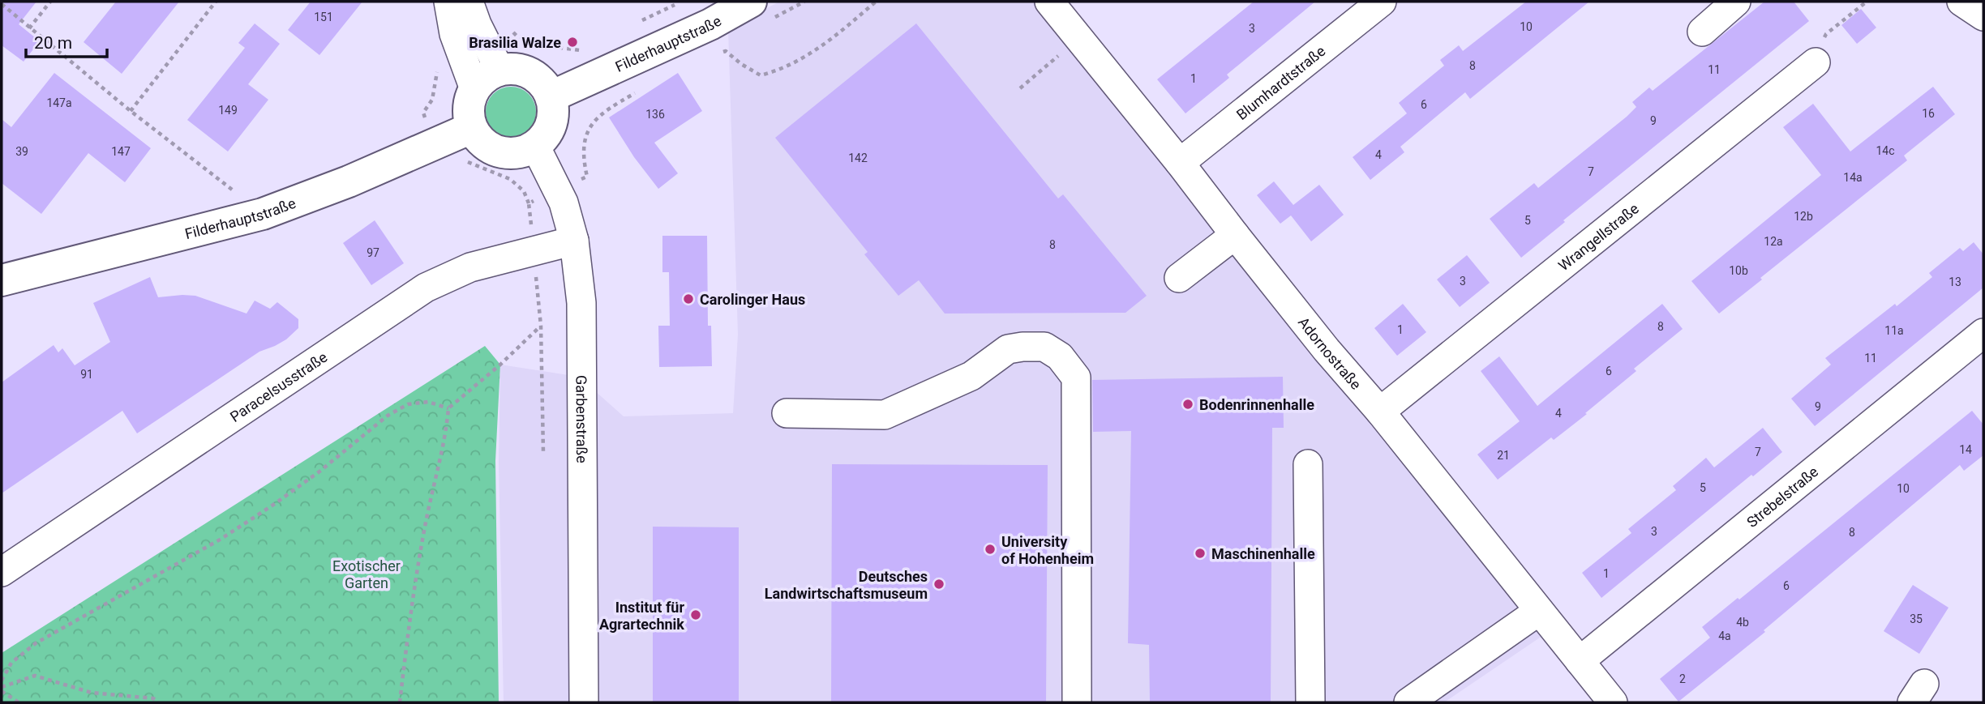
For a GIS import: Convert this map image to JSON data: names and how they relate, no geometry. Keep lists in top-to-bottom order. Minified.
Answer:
{"streets":{"main road":["Filderhauptstraße"],"street":["Blumhardtstraße","Wrangellstraße","Adornostraße","Paracelsusstraße","Garbenstraße","Strebelstraße"]},"crossings":[["Filderhauptstraße","Garbenstraße"],["Blumhardtstraße","Adornostraße"],["Wrangellstraße","Adornostraße"],["Adornostraße","Strebelstraße"],["Paracelsusstraße","Garbenstraße"]],"parks":["Exotischer Garten"],"places":["Brasilia Walze","Carolinger Haus","Bodenrinnenhalle","University of Hohenheim","Maschinenhalle","Deutsches Landwirtschaftsmuseum","Institut für Agrartechnik"],"house_numbers":["151","10","3","8","11","1","147a","6","149","16","136","9","14c","39","147","4","142","7","14a","12b","5","12a","8","97","10b","3","13","8","1","11a","11","6","91","9","4","14","7","21","5","10","3","8","1","6","35","4b","4a","2"],"scale_bar":"20 m"}
